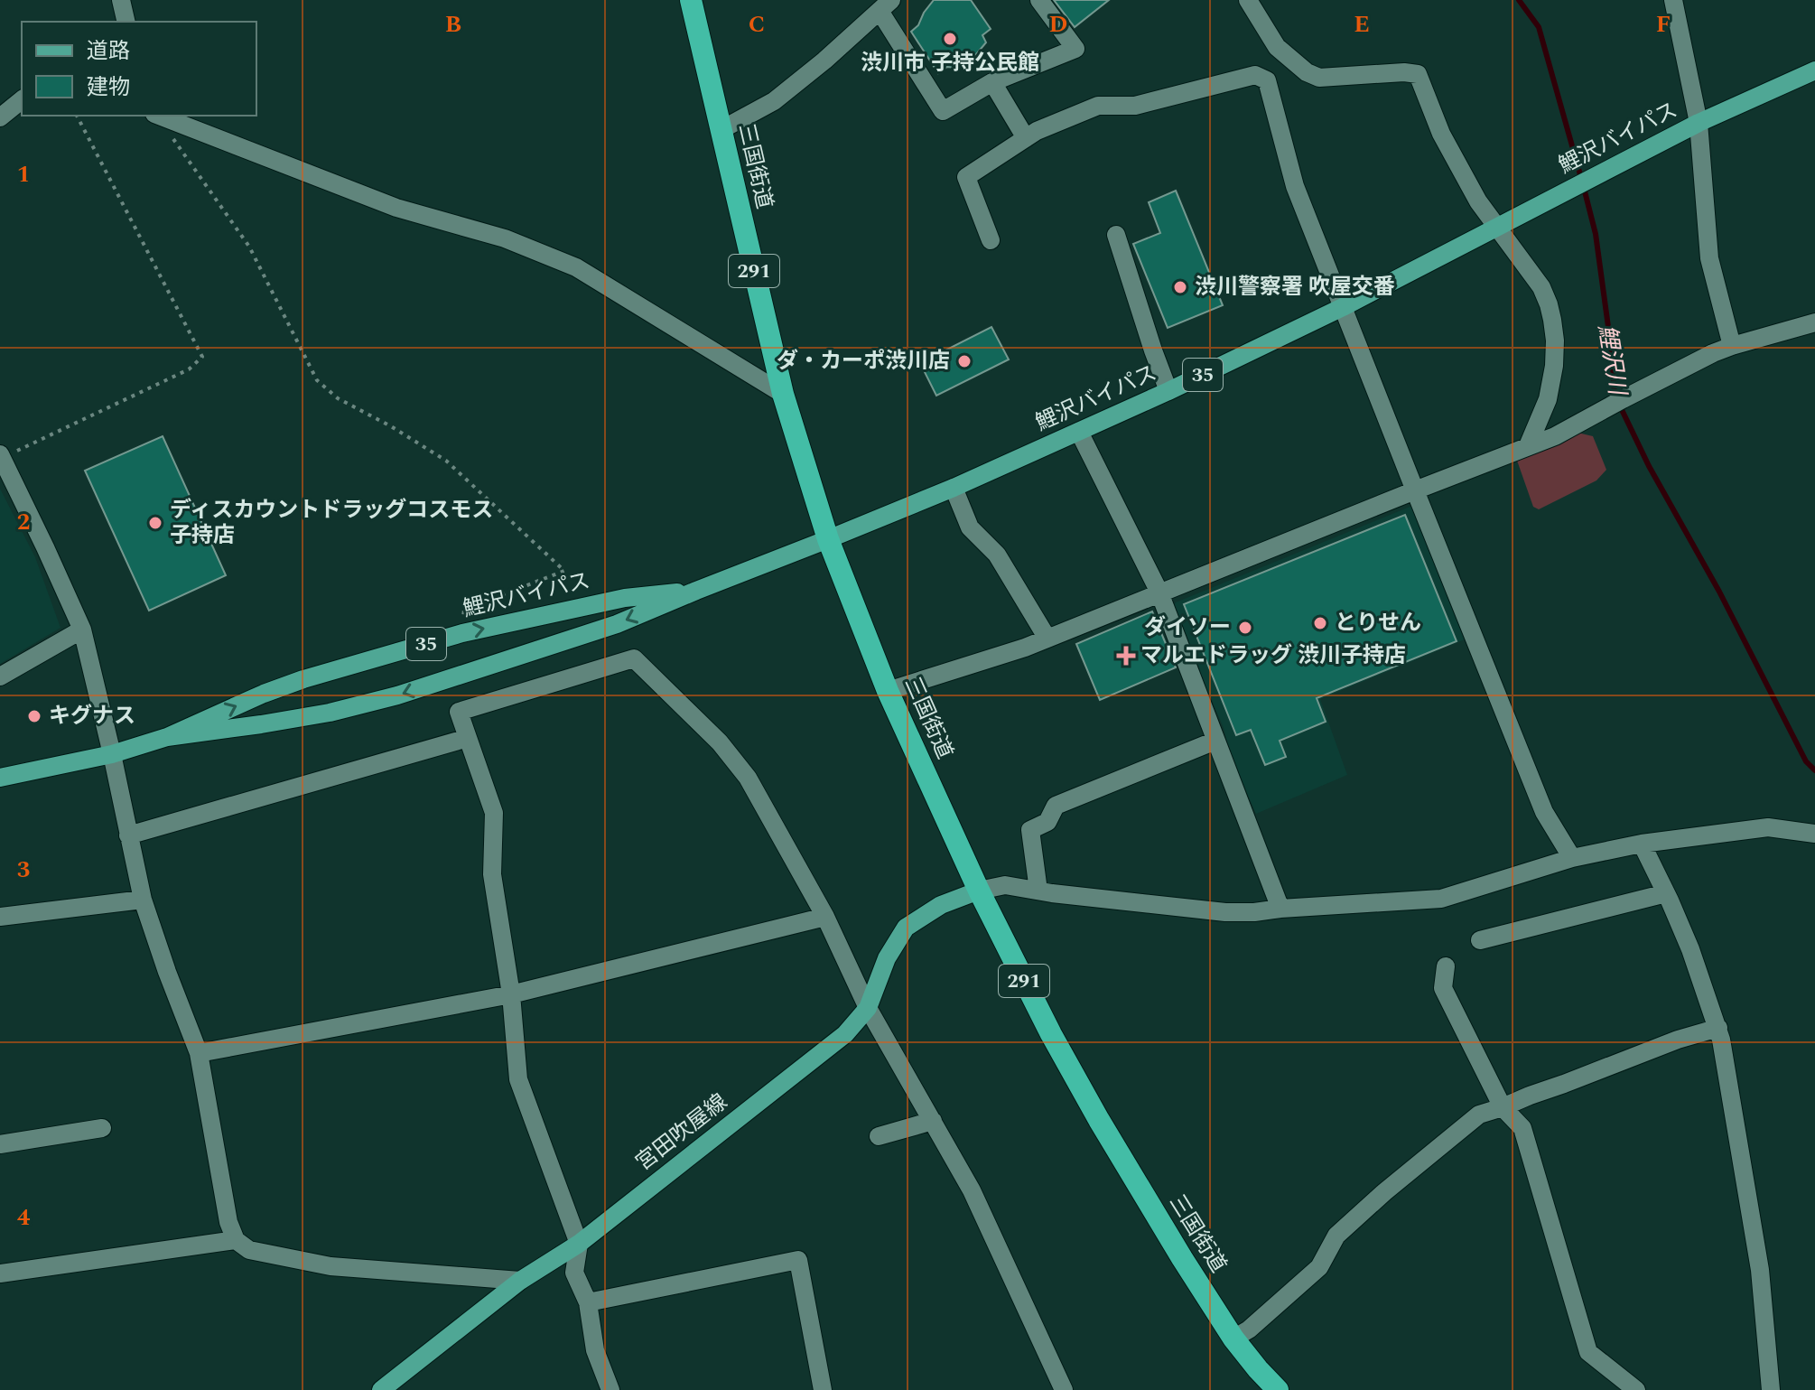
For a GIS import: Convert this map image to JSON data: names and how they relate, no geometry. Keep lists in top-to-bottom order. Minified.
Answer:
{"streets":{"highway":["三国街道","291"],"main road":["鯉沢バイパス","35","宮田吹屋線"]},"crossings":[["鯉沢バイパス","三国街道"],["三国街道","宮田吹屋線"]],"water":["鯉沢川"],"places":{"other":["渋川市 子持公民館","渋川警察署 吹屋交番","ダ・カーポ渋川店","ディスカウントドラッグコスモス 子持店","とりせん","ダイソー","キグナス"],"health":["マルエドラッグ 渋川子持店"]},"legend":["道路","建物"],"grid":{"columns":["B","C","D","E","F"],"rows":["1","2","3","4"]}}
